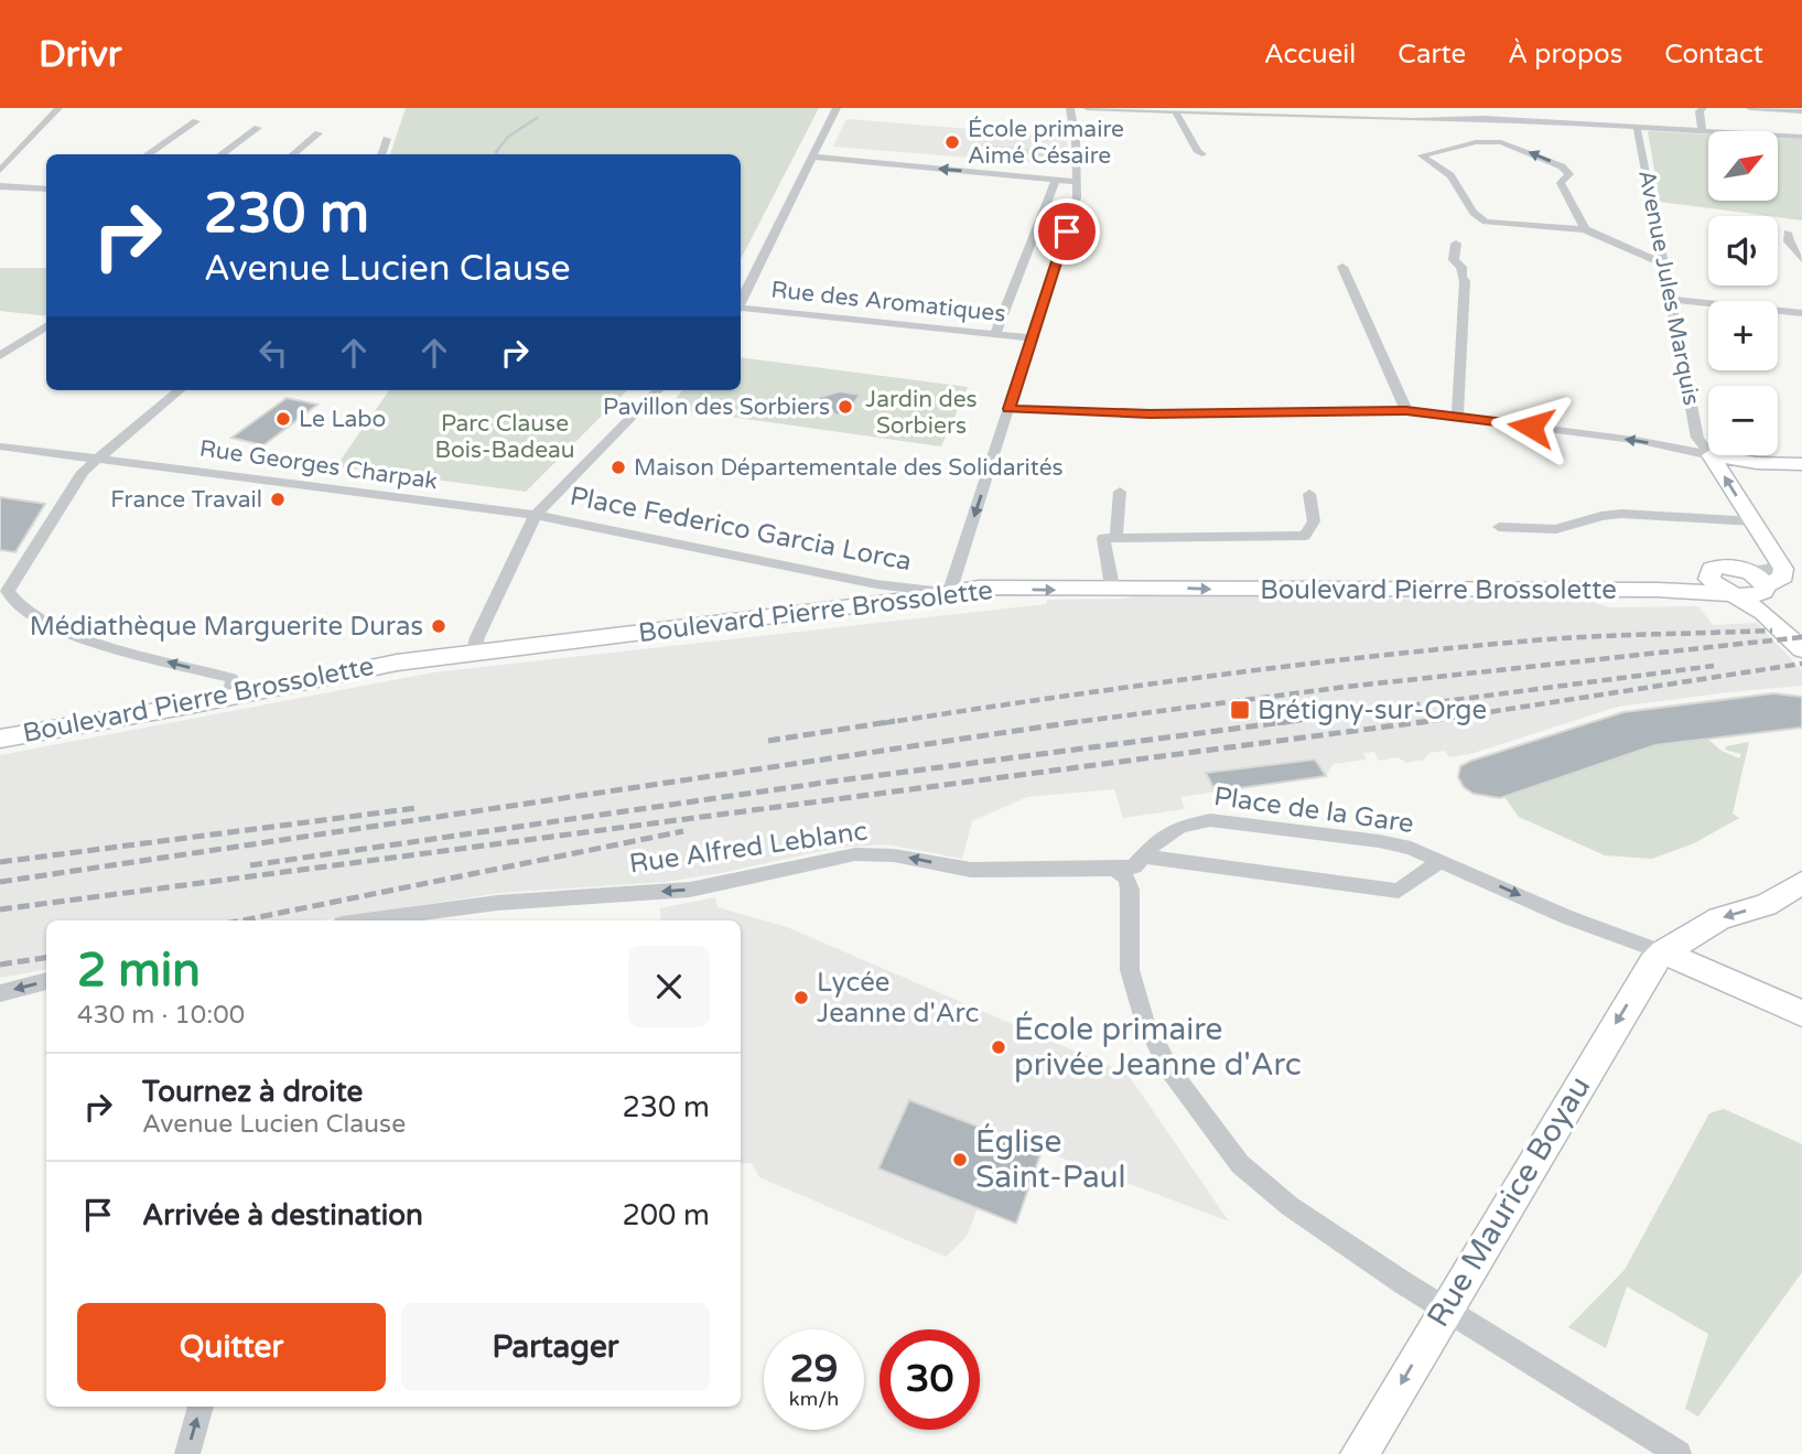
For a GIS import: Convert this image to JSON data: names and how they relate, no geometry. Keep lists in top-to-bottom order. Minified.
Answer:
{"streets":{"main road":["Avenue Jules Marquis","Boulevard Pierre Brossolette","Rue Maurice Boyau"],"street":["Rue des Aromatiques","Rue Georges Charpak","Place Federico Garcia Lorca","Place de la Gare","Rue Alfred Leblanc"]},"crossings":[["Rue Georges Charpak","Place Federico Garcia Lorca"],["Place Federico Garcia Lorca","Boulevard Pierre Brossolette"],["Place de la Gare","Rue Maurice Boyau"]],"one_way":["Boulevard Pierre Brossolette","Place de la Gare","Rue Alfred Leblanc","Rue Maurice Boyau"],"parks":["Jardin des Sorbiers","Parc Clause Bois-Badeau"],"places":{"other":["École primaire Aimé Césaire","Pavillon des Sorbiers","Le Labo","Maison Départementale des Solidarités","France Travail","Médiathèque Marguerite Duras","Lycée Jeanne d'Arc","École primaire privée Jeanne d'Arc","Église Saint-Paul"],"transit":["Brétigny-sur-Orge"]},"north":"top right","page":{"header":"Drivr","nav":["Accueil","Carte","À propos","Contact"],"map_buttons":["+","−"],"turn":["230 m","Avenue Lucien Clause"],"heading":["2 min","430 m · 10:00"],"list":[{"name":"Tournez à droite","note":"Avenue Lucien Clause","value":"230 m"},{"name":"Arrivée à destination","value":"200 m"}],"buttons":["Quitter","Partager"],"speed":"29 km/h","limit":"30"}}
